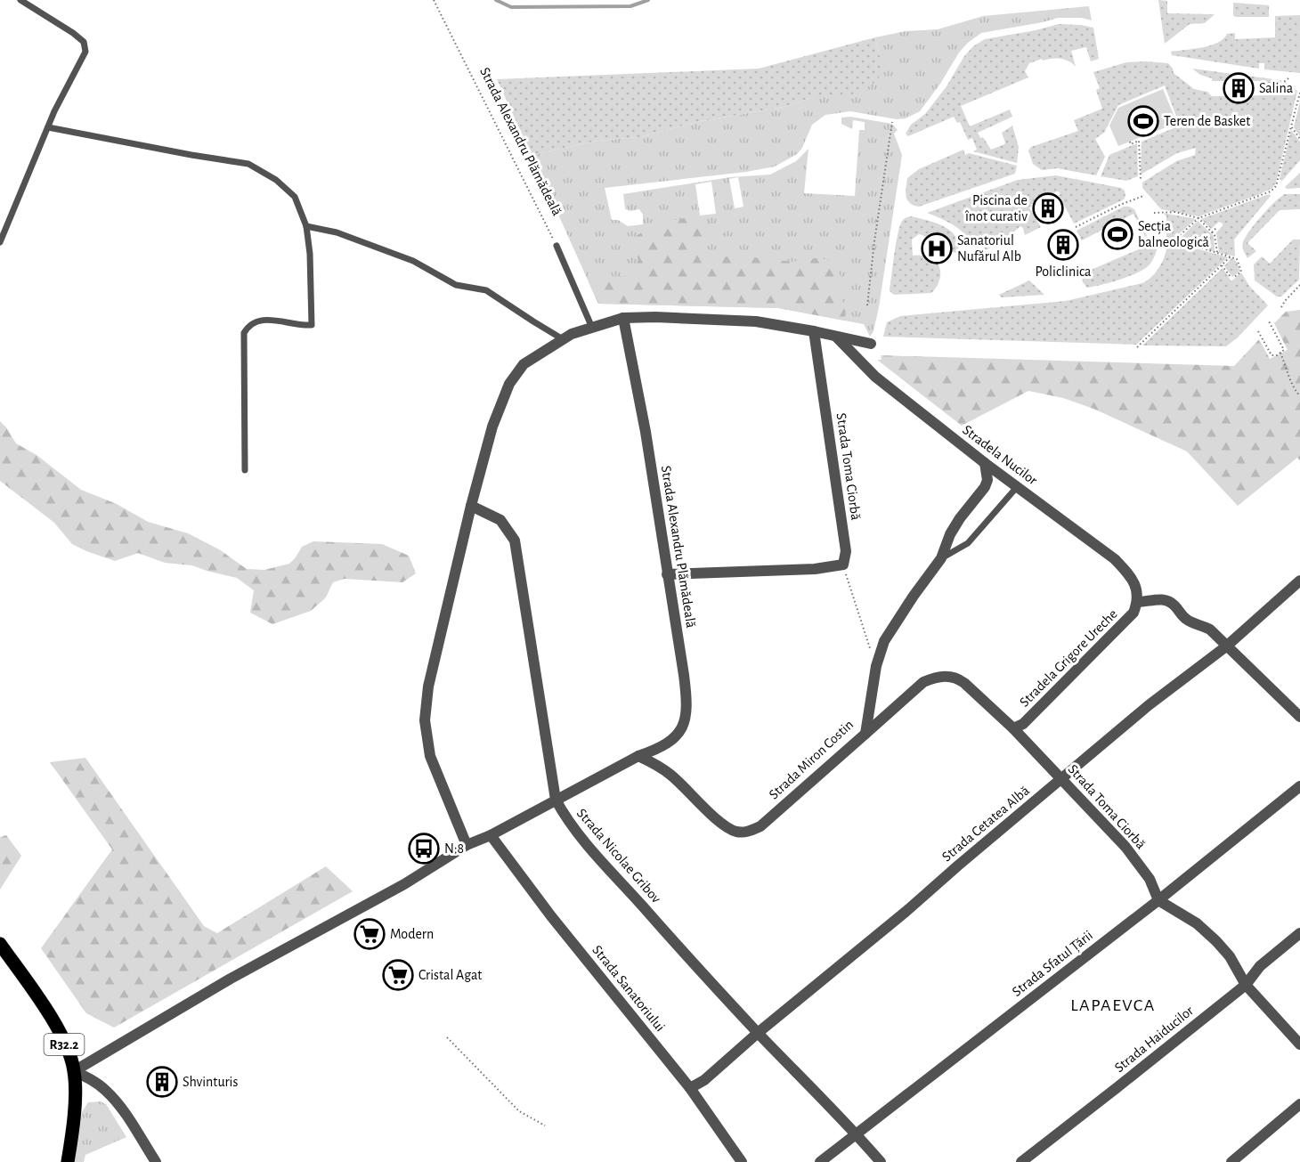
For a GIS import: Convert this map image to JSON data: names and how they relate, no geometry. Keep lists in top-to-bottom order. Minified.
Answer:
{"streets":{"main road":["R32.2"],"street":["Strada Alexandru Plămădeală","Stradela Nucilor","Strada Toma Ciorbă","Stradela Grigore Ureche","Strada Miron Costin","Strada Cetatea Albă","Strada Nicolae Gribov","Strada Sfatul Țării","Strada Sanatoriului","Strada Haiducilor"]},"crossings":[["Strada Alexandru Plămădeală","Strada Miron Costin"],["Strada Alexandru Plămădeală","Strada Nicolae Gribov"],["Strada Alexandru Plămădeală","Strada Sanatoriului"],["Strada Alexandru Plămădeală","R32.2"],["Stradela Nucilor","Stradela Grigore Ureche"],["Stradela Nucilor","Strada Miron Costin"],["Strada Toma Ciorbă","Stradela Grigore Ureche"],["Strada Toma Ciorbă","Strada Miron Costin"],["Strada Toma Ciorbă","Strada Cetatea Albă"],["Strada Toma Ciorbă","Strada Sfatul Țării"],["Strada Cetatea Albă","Strada Nicolae Gribov"],["Strada Cetatea Albă","Strada Sanatoriului"],["Strada Nicolae Gribov","Strada Sfatul Țării"]],"districts":["LAPAEVCA"],"places":{"building":["Salina","Piscina de înot curativ","Policlinica","Shvinturis"],"sports":["Teren de Basket","Secția balneologică"],"hospital":["Sanatoriul Nufărul Alb"],"bus stop":["N:8"],"supermarket":["Modern","Cristal Agat"]}}
